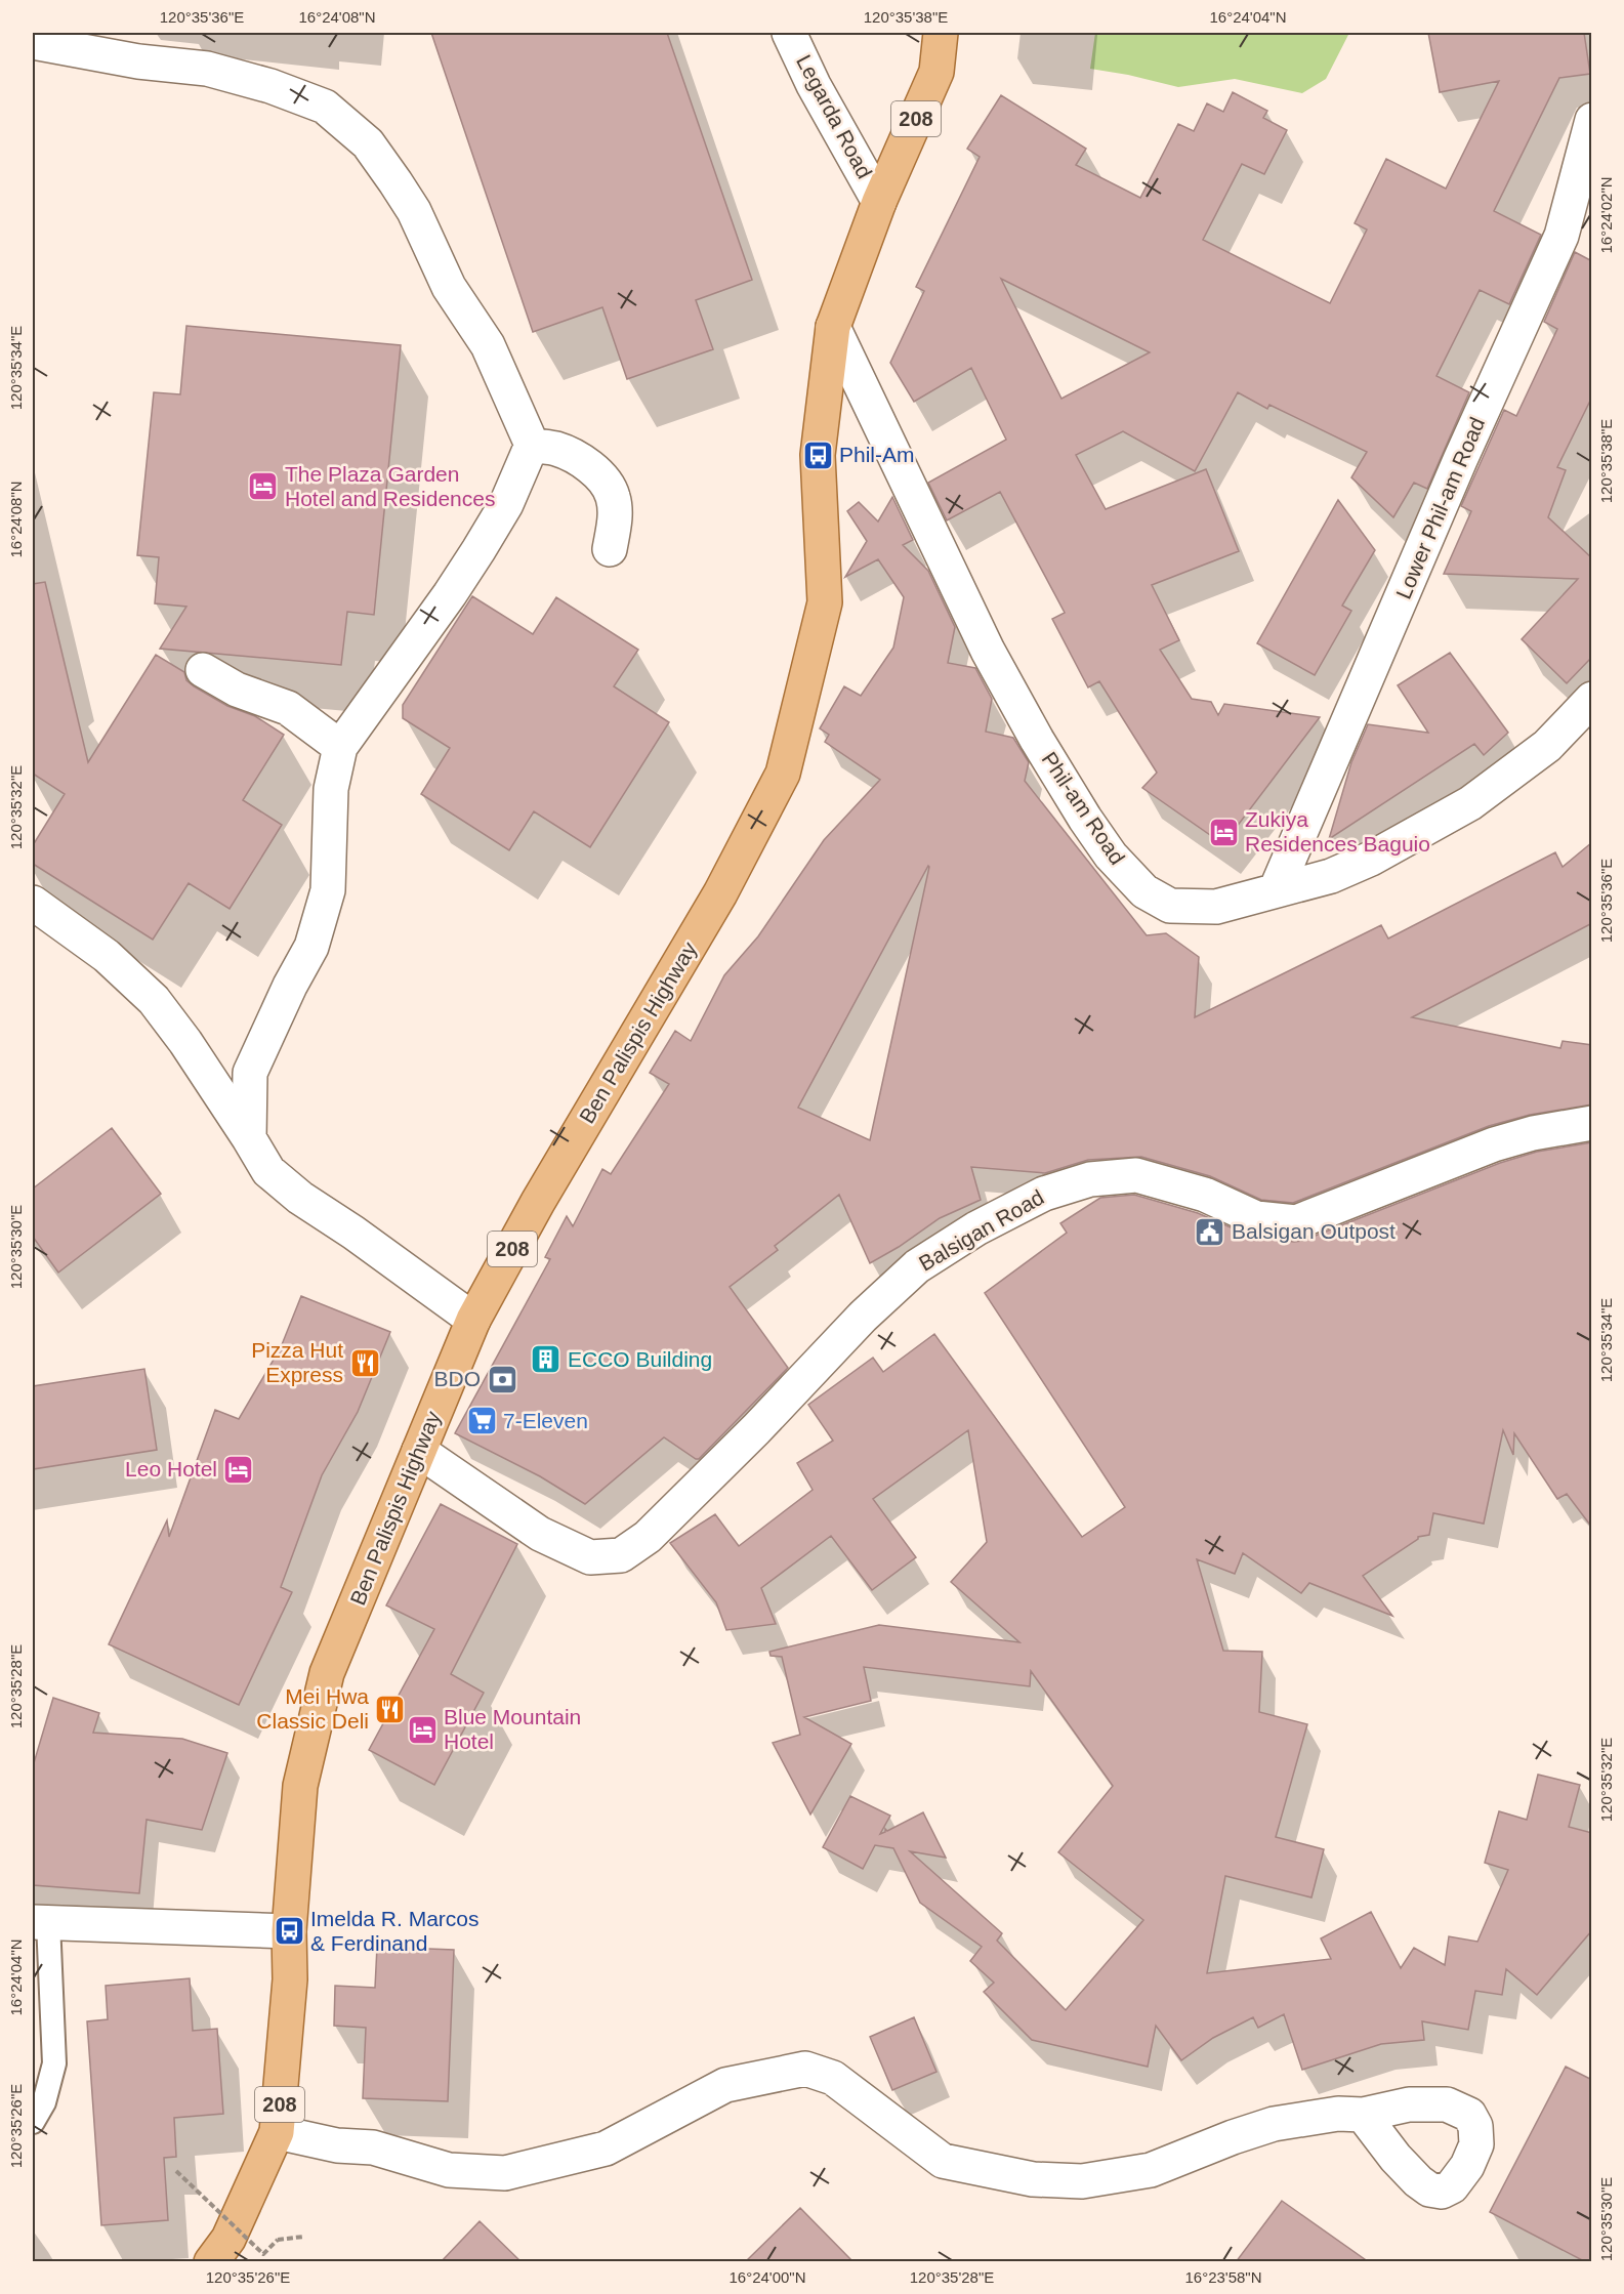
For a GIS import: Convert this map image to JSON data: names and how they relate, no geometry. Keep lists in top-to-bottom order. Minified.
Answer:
{"streets":{"main road":["208","Ben Palispis Highway"],"street":["Legarda Road","Lower Phil-am Road","Phil-am Road","Balsigan Road"]},"crossings":[["Legarda Road","Ben Palispis Highway"],["Lower Phil-am Road","Phil-am Road"],["Phil-am Road","Ben Palispis Highway"],["Ben Palispis Highway","Balsigan Road"]],"places":{"bus stop":["Phil-Am","Imelda R. Marcos & Ferdinand"],"hotel":["The Plaza Garden Hotel and Residences","Zukiya Residences Baguio","Leo Hotel","Blue Mountain Hotel"],"public building":["Balsigan Outpost"],"building":["ECCO Building"],"restaurant":["Pizza Hut Express","Mei Hwa Classic Deli"],"bank":["BDO"],"supermarket":["7-Eleven"]},"coordinates":["120°35'36\"E","16°24'08\"N","120°35'38\"E","16°24'04\"N","16°24'02\"N","120°35'34\"E","120°35'32\"E","120°35'30\"E","120°35'28\"E","120°35'26\"E","16°24'00\"N","16°23'58\"N"]}
